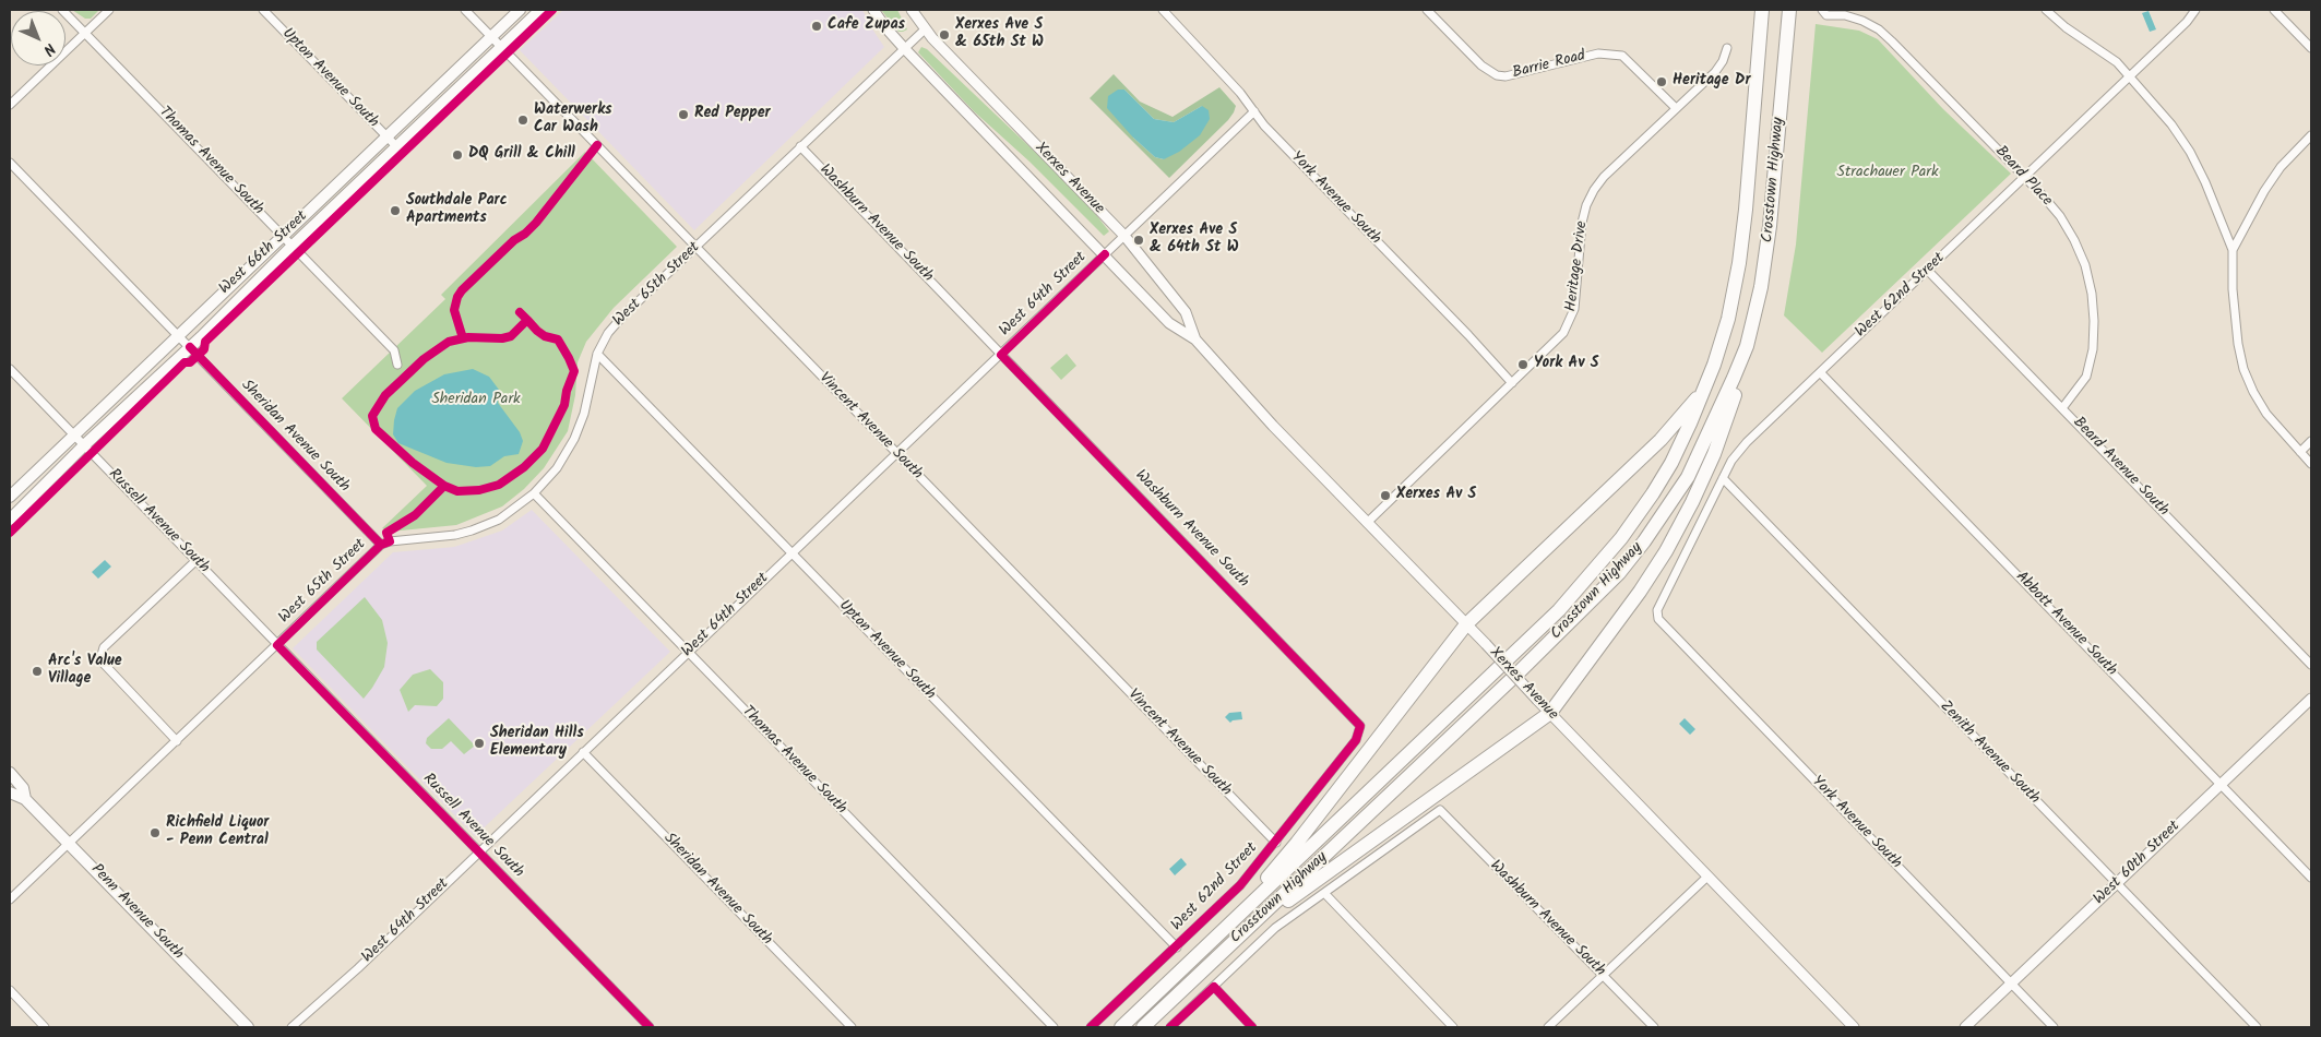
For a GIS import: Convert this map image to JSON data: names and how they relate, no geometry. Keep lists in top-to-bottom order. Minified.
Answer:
{"streets":{"highway":["Crosstown Highway"],"main road":["West 66th Street","Penn Avenue South"],"street":["Barrie Road","Upton Avenue South","Thomas Avenue South","Beard Place","Xerxes Avenue","York Avenue South","Washburn Avenue South","Heritage Drive","West 65th Street","West 64th Street","West 62nd Street","Vincent Avenue South","Sheridan Avenue South","Beard Avenue South","Russell Avenue South","Abbott Avenue South","Zenith Avenue South","West 60th Street"]},"crossings":[["Barrie Road","Heritage Drive"],["Upton Avenue South","West 66th Street"],["Upton Avenue South","West 65th Street"],["Upton Avenue South","West 64th Street"],["Upton Avenue South","West 62nd Street"],["Thomas Avenue South","West 66th Street"],["Thomas Avenue South","West 65th Street"],["Thomas Avenue South","West 64th Street"],["Beard Place","West 62nd Street"],["Beard Place","Beard Avenue South"],["Xerxes Avenue","Heritage Drive"],["Xerxes Avenue","West 65th Street"],["Xerxes Avenue","West 64th Street"],["York Avenue South","Heritage Drive"],["York Avenue South","West 64th Street"],["York Avenue South","West 62nd Street"],["York Avenue South","West 60th Street"],["Washburn Avenue South","West 65th Street"],["Washburn Avenue South","West 64th Street"],["Washburn Avenue South","West 62nd Street"],["West 66th Street","Vincent Avenue South"],["West 66th Street","Sheridan Avenue South"],["West 66th Street","Russell Avenue South"],["West 65th Street","Vincent Avenue South"],["West 65th Street","Sheridan Avenue South"],["West 65th Street","Russell Avenue South"],["West 65th Street","Penn Avenue South"],["West 64th Street","Vincent Avenue South"],["West 64th Street","Sheridan Avenue South"],["West 64th Street","Russell Avenue South"],["West 62nd Street","Vincent Avenue South"],["West 62nd Street","Beard Avenue South"],["West 62nd Street","Abbott Avenue South"],["West 62nd Street","Zenith Avenue South"],["Abbott Avenue South","West 60th Street"],["Zenith Avenue South","West 60th Street"]],"parks":["Strachauer Park","Sheridan Park"],"places":["Cafe Zupas","Xerxes Ave S & 65th St W","Heritage Dr","Red Pepper","Waterwerks Car Wash","DQ Grill & Chill","Southdale Parc Apartments","Xerxes Ave S & 64th St W","York Av S","Xerxes Av S","Arc's Value Village","Sheridan Hills Elementary","Richfield Liquor - Penn Central"],"north":"bottom right"}
